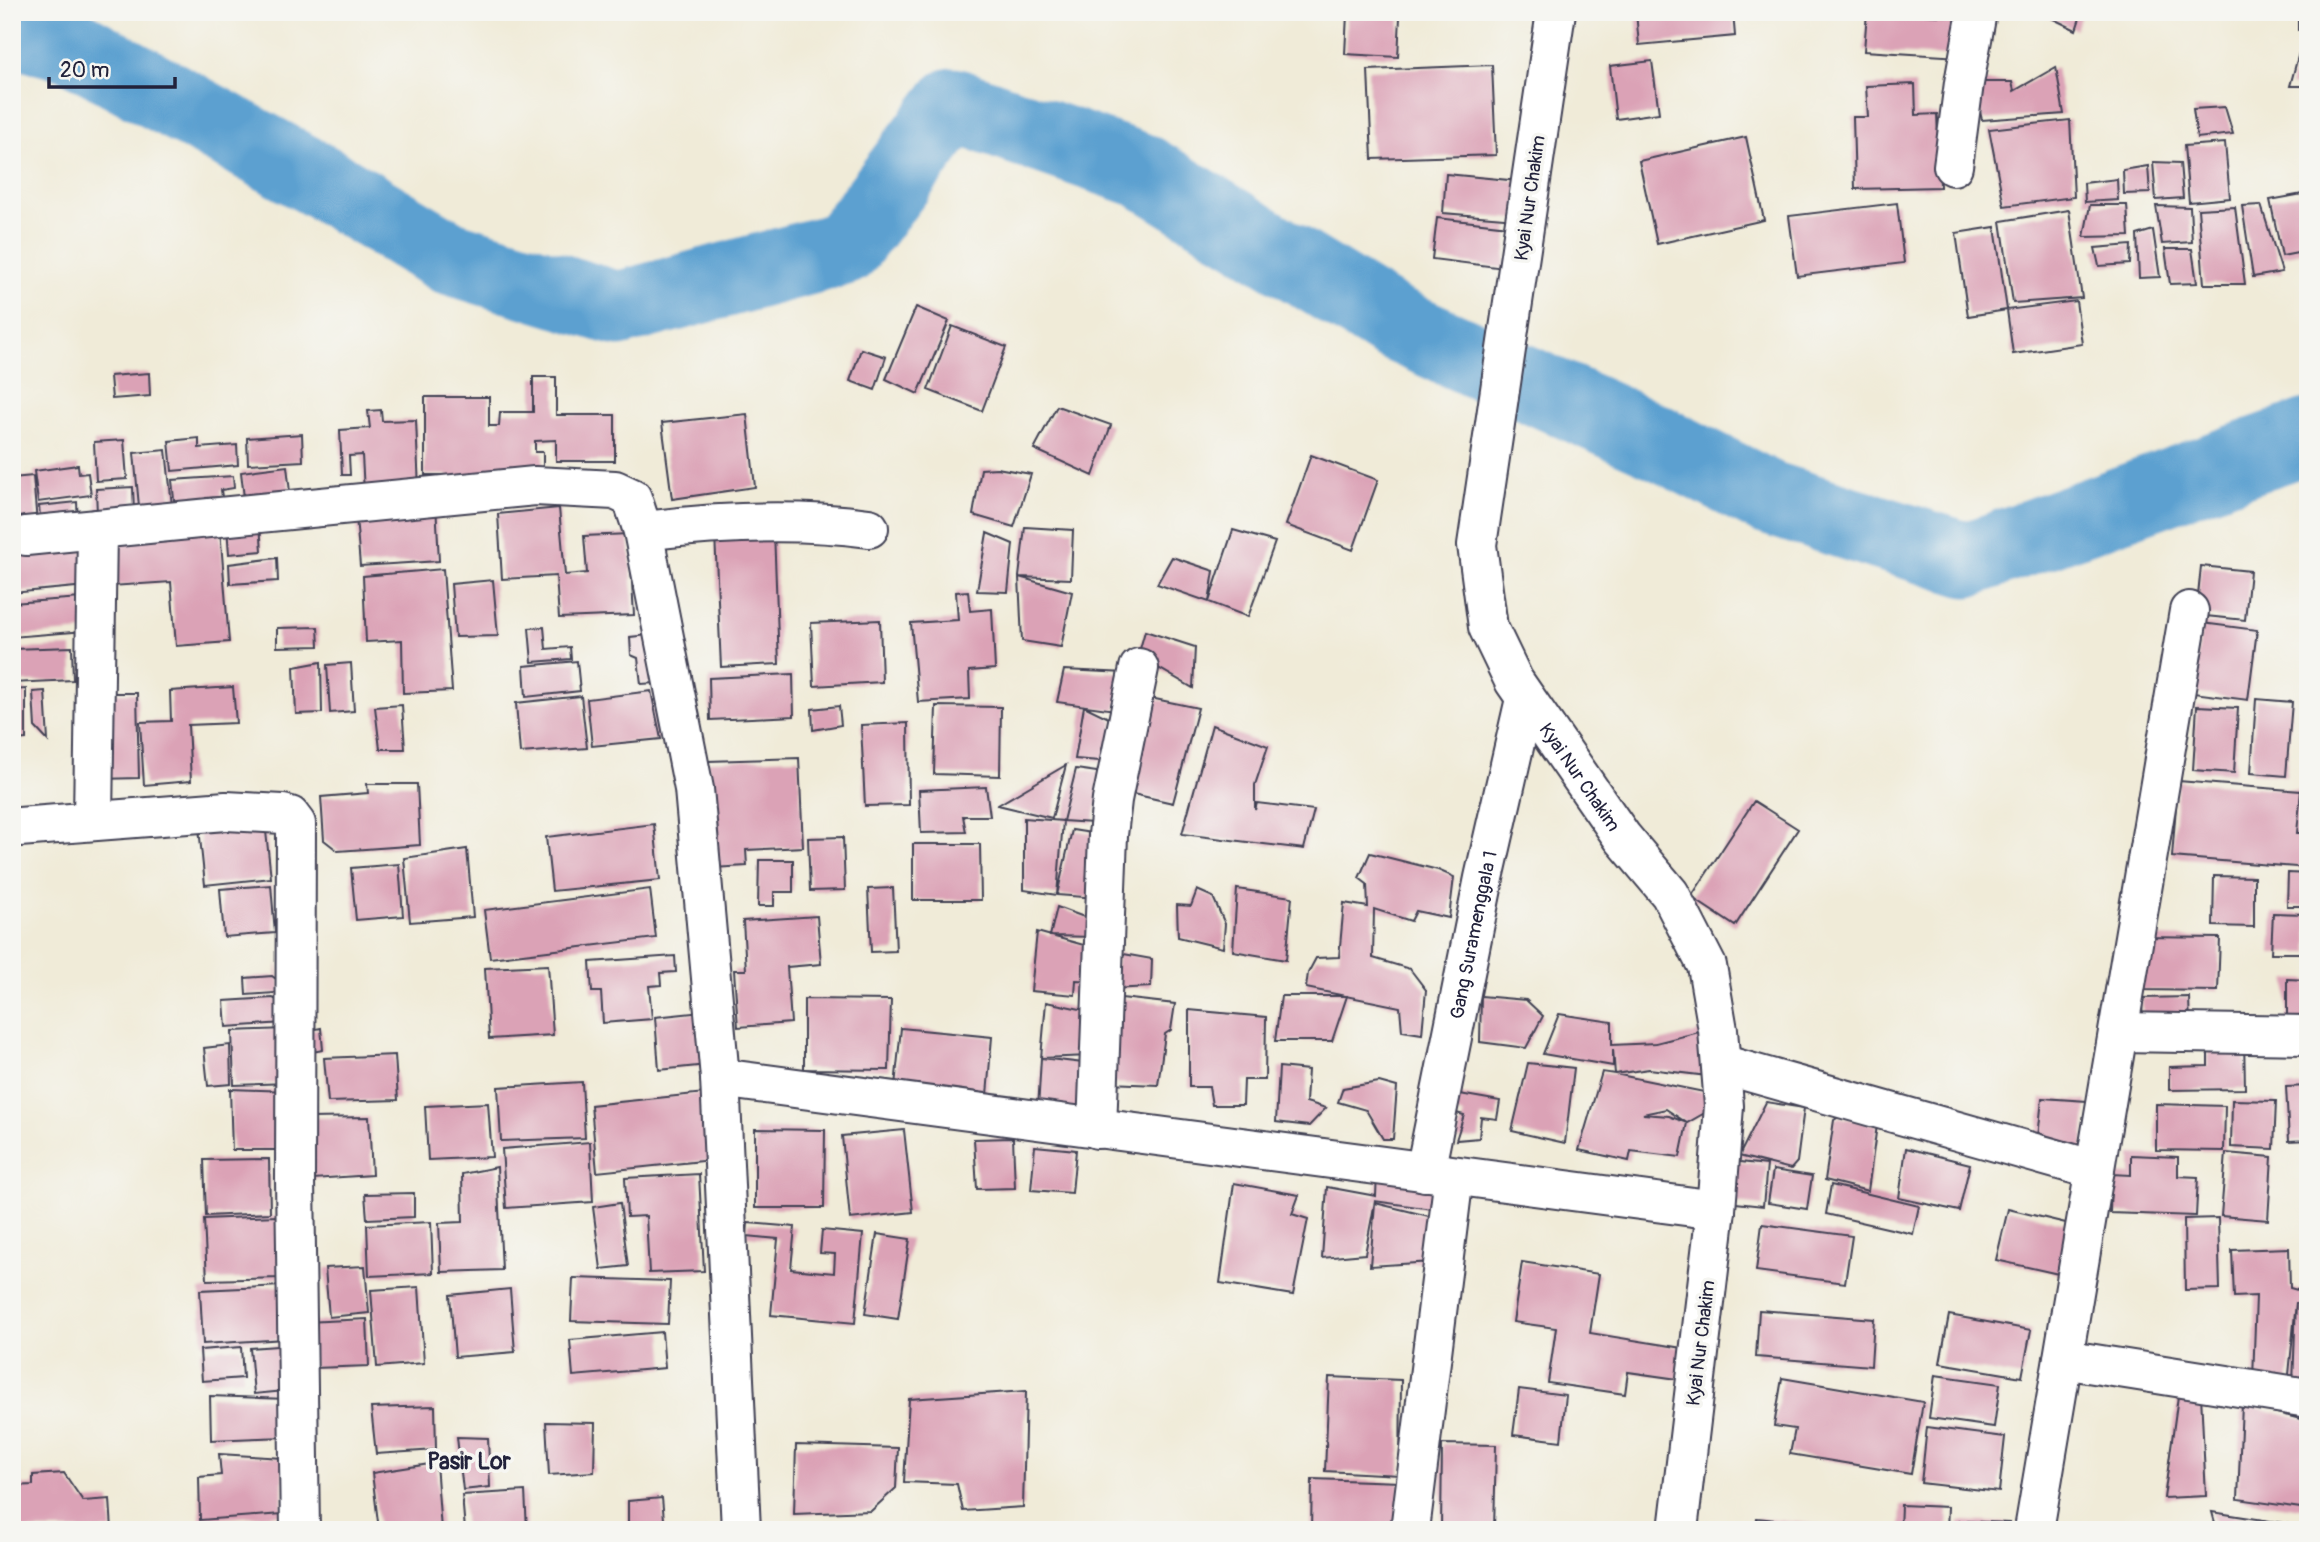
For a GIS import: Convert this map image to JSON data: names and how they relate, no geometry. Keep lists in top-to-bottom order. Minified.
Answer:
{"streets":{"street":["Kyai Nur Chakim","Gang Suramenggala 1"]},"crossings":[["Kyai Nur Chakim","Gang Suramenggala 1"]],"districts":["Pasir Lor"],"scale_bar":"20 m"}
